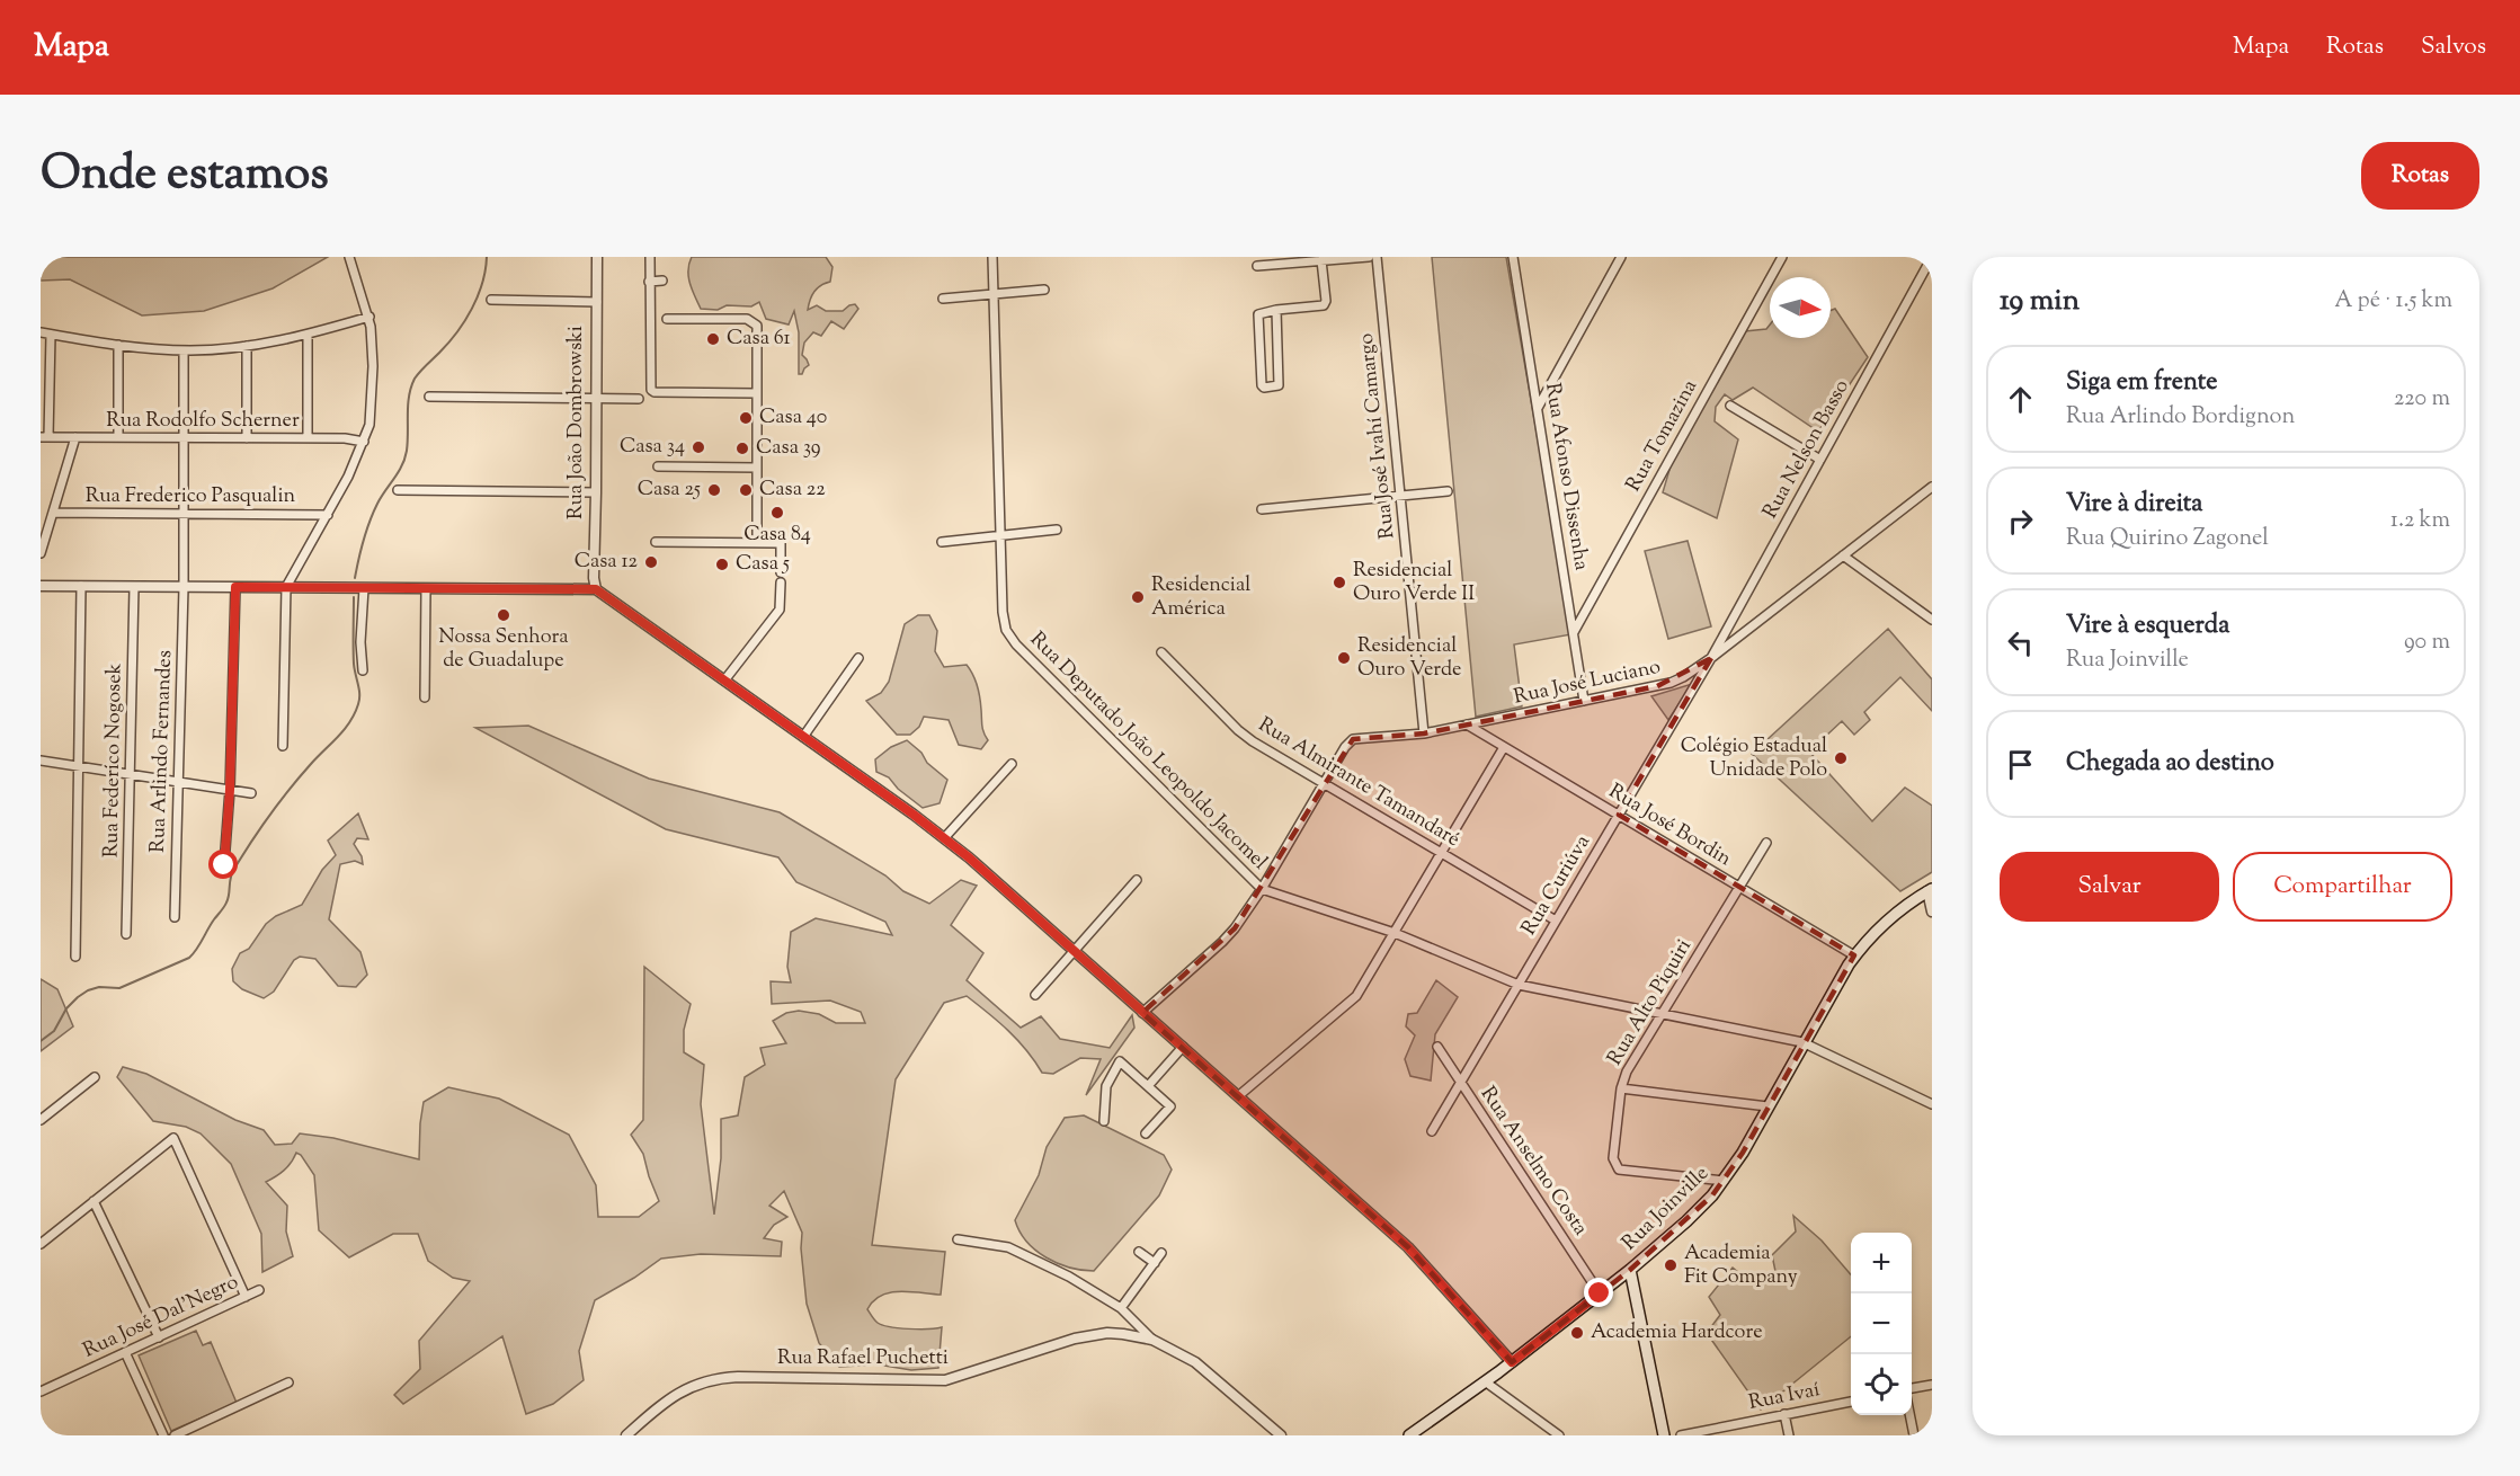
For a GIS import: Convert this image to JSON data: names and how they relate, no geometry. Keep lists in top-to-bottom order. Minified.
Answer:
{"streets":{"main road":["Rua Joinville"],"street":["Rua Rodolfo Scherner","Rua João Dombrowski","Rua José Ivahí Camargo","Rua Tomazina","Rua Nelson Basso","Rua Afonso Dissenha","Rua Frederico Pasqualin","Rua José Luciano","Rua Arlindo Fernandes","Rua Deputado João Leopoldo Jacomel","Rua Federico Nogosek","Rua Almirante Tamandaré","Rua José Bordin","Rua Curiúva","Rua Alto Piquiri","Rua Anselmo Costa","Rua José Dal'Negro","Rua Rafael Puchetti","Rua Ivaí"]},"crossings":[["Rua Rodolfo Scherner","Rua Arlindo Fernandes"],["Rua José Ivahí Camargo","Rua José Luciano"],["Rua Tomazina","Rua Afonso Dissenha"],["Rua Nelson Basso","Rua José Luciano"],["Rua Nelson Basso","Rua Curiúva"],["Rua Afonso Dissenha","Rua José Luciano"],["Rua Frederico Pasqualin","Rua Arlindo Fernandes"],["Rua José Luciano","Rua Almirante Tamandaré"],["Rua José Luciano","Rua José Bordin"],["Rua José Luciano","Rua Curiúva"],["Rua Deputado João Leopoldo Jacomel","Rua Curiúva"],["Rua Deputado João Leopoldo Jacomel","Rua Alto Piquiri"],["Rua Deputado João Leopoldo Jacomel","Rua Joinville"],["Rua Almirante Tamandaré","Rua Curiúva"],["Rua José Bordin","Rua Curiúva"],["Rua José Bordin","Rua Alto Piquiri"],["Rua José Bordin","Rua Joinville"],["Rua Curiúva","Rua Anselmo Costa"],["Rua Alto Piquiri","Rua Joinville"],["Rua Anselmo Costa","Rua Joinville"]],"places":["Casa 61","Casa 40","Casa 34","Casa 39","Casa 25","Casa 22","Casa 84","Casa 12","Casa 5","Residencial Ouro Verde II","Residencial América","Nossa Senhora de Guadalupe","Residencial Ouro Verde","Colégio Estadual Unidade Polo","Academia Fit Company","Academia Hardcore"],"north":"right","page":{"header":"Mapa","nav":["Mapa","Rotas","Salvos"],"title":"Onde estamos","buttons":["Rotas",["Salvar","Compartilhar"]],"heading":["19 min","A pé · 1.5 km"],"list":[["Siga em frente","Rua Arlindo Bordignon","220 m"],["Vire à direita","Rua Quirino Zagonel","1.2 km"],["Vire à esquerda","Rua Joinville","90 m"],"Chegada ao destino"],"map_buttons":["+","−"]}}
